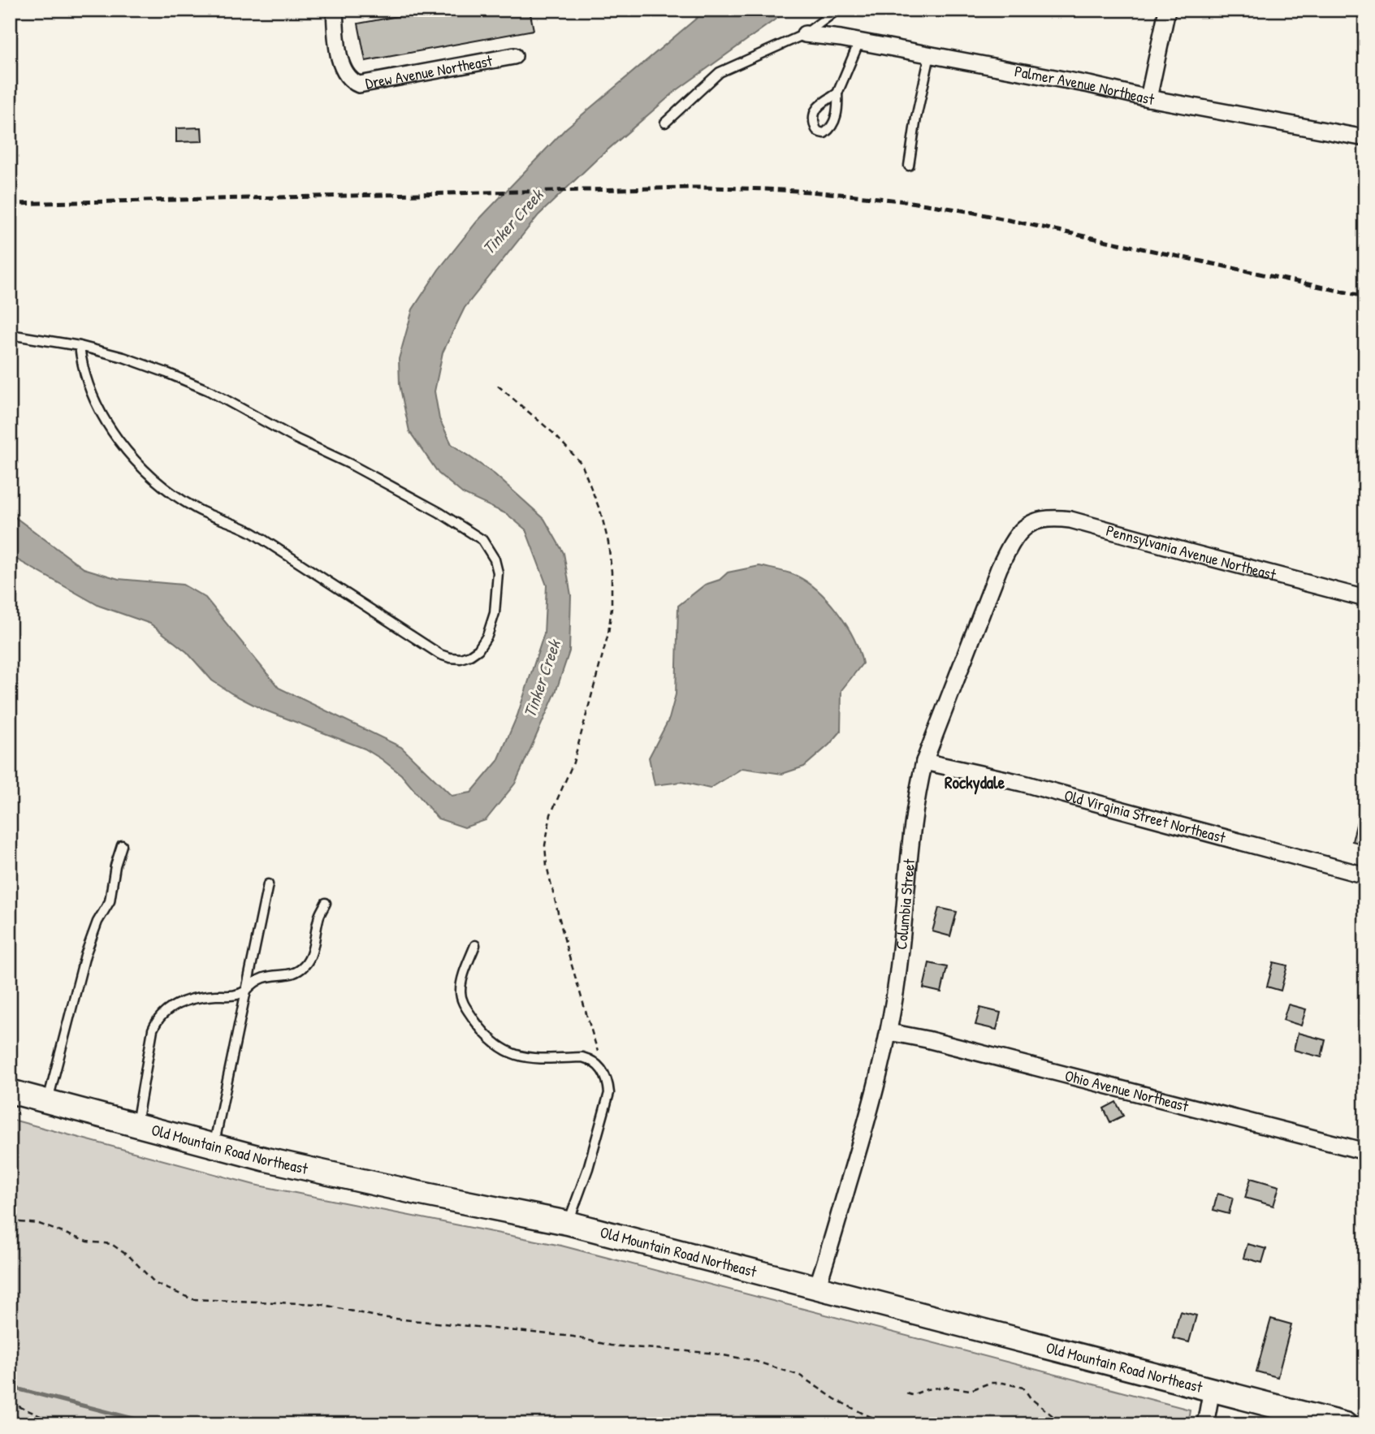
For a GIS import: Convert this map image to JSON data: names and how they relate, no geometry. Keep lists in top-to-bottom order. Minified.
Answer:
{"streets":{"street":["Drew Avenue Northeast","Palmer Avenue Northeast","Pennsylvania Avenue Northeast","Old Virginia Street Northeast","Columbia Street","Ohio Avenue Northeast","Old Mountain Road Northeast"]},"crossings":[["Pennsylvania Avenue Northeast","Columbia Street"],["Old Virginia Street Northeast","Columbia Street"],["Columbia Street","Ohio Avenue Northeast"],["Columbia Street","Old Mountain Road Northeast"]],"districts":["Rockydale"],"water":["Tinker Creek"]}
